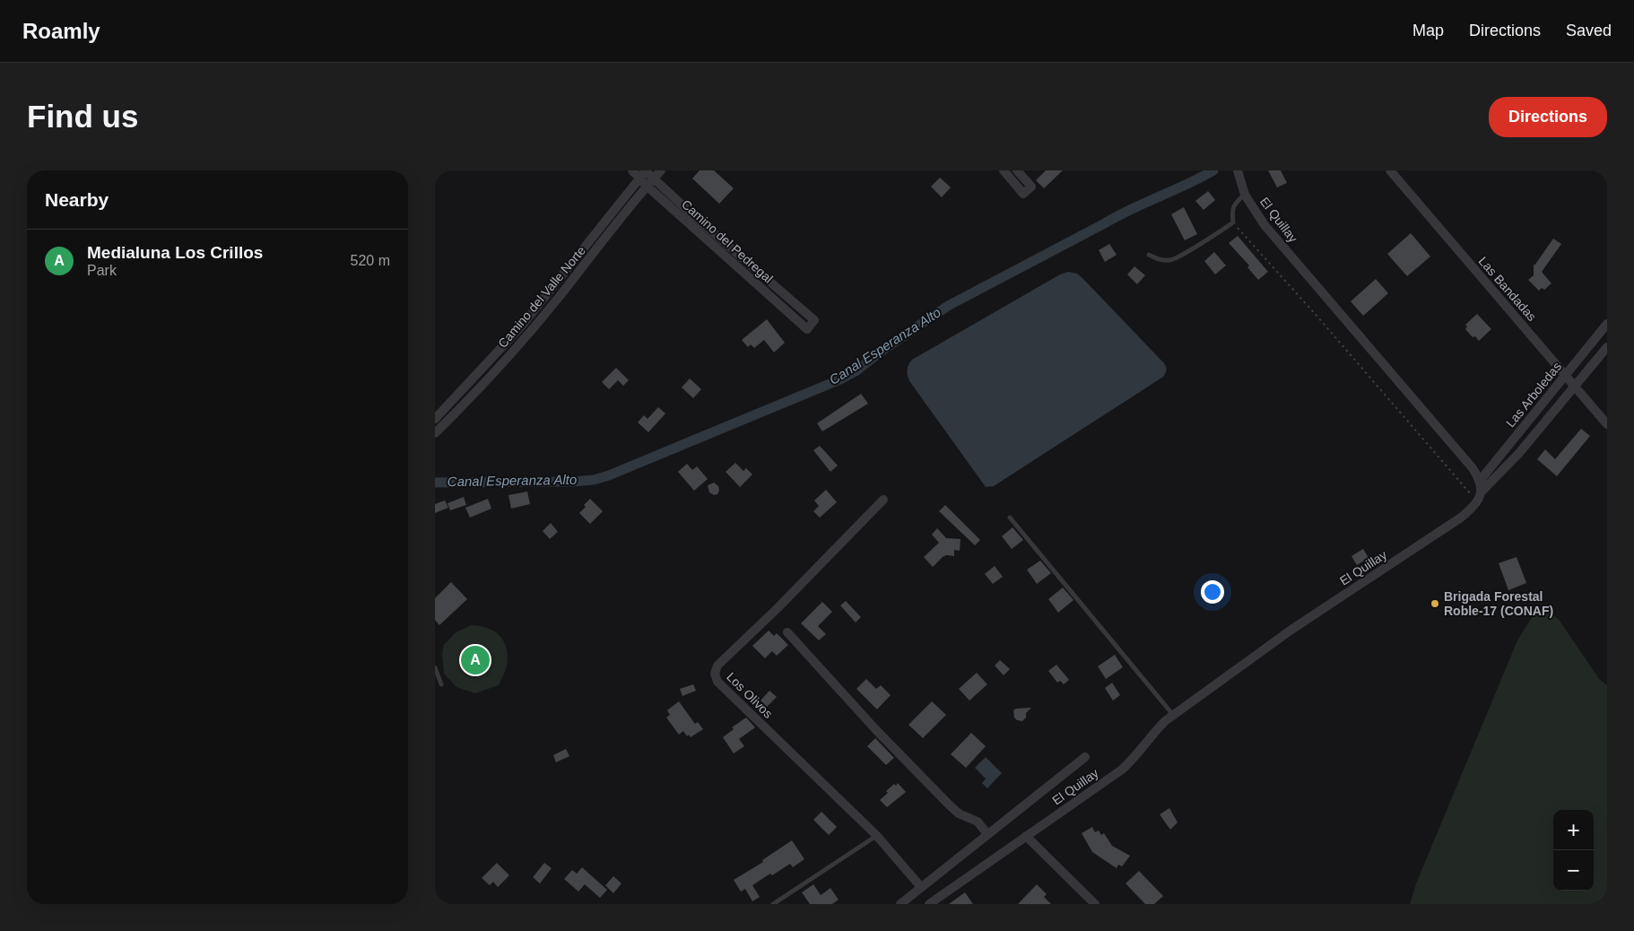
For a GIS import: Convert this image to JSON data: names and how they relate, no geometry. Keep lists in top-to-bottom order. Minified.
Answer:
{"streets":{"street":["El Quillay","Camino del Pedregal","Las Bandadas","Camino del Valle Norte","Las Arboledas","Los Olivos"]},"crossings":[["El Quillay","Las Arboledas"],["Camino del Pedregal","Camino del Valle Norte"],["Las Bandadas","Las Arboledas"]],"water":["Canal Esperanza Alto"],"places":["Brigada Forestal Roble-17 (CONAF)"],"page":{"header":"Roamly","nav":["Map","Directions","Saved"],"buttons":"Directions","title":"Find us","heading":"Nearby","list":[{"mark":"A","name":"Medialuna Los Crillos","note":"Park","value":"520 m"}],"pins":"A","map_buttons":["+","−"]}}
